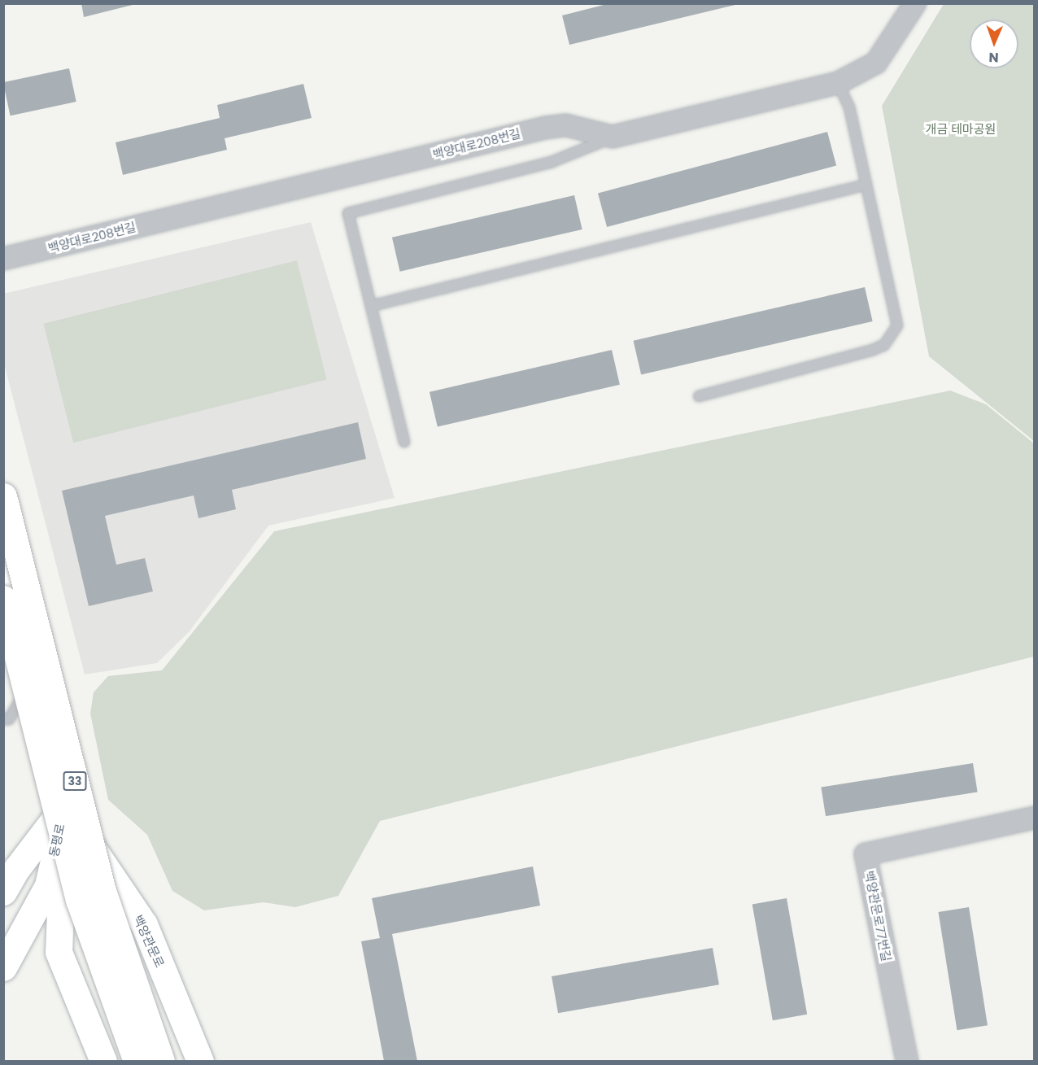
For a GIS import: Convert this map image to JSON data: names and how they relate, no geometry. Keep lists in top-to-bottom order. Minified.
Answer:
{"streets":{"main road":["33","동평로","백양관문로"],"street":["백양대로208번길","백양관문로77번길"]},"crossings":[["동평로","백양관문로"]],"parks":["개금 테마공원"],"north":"bottom"}
